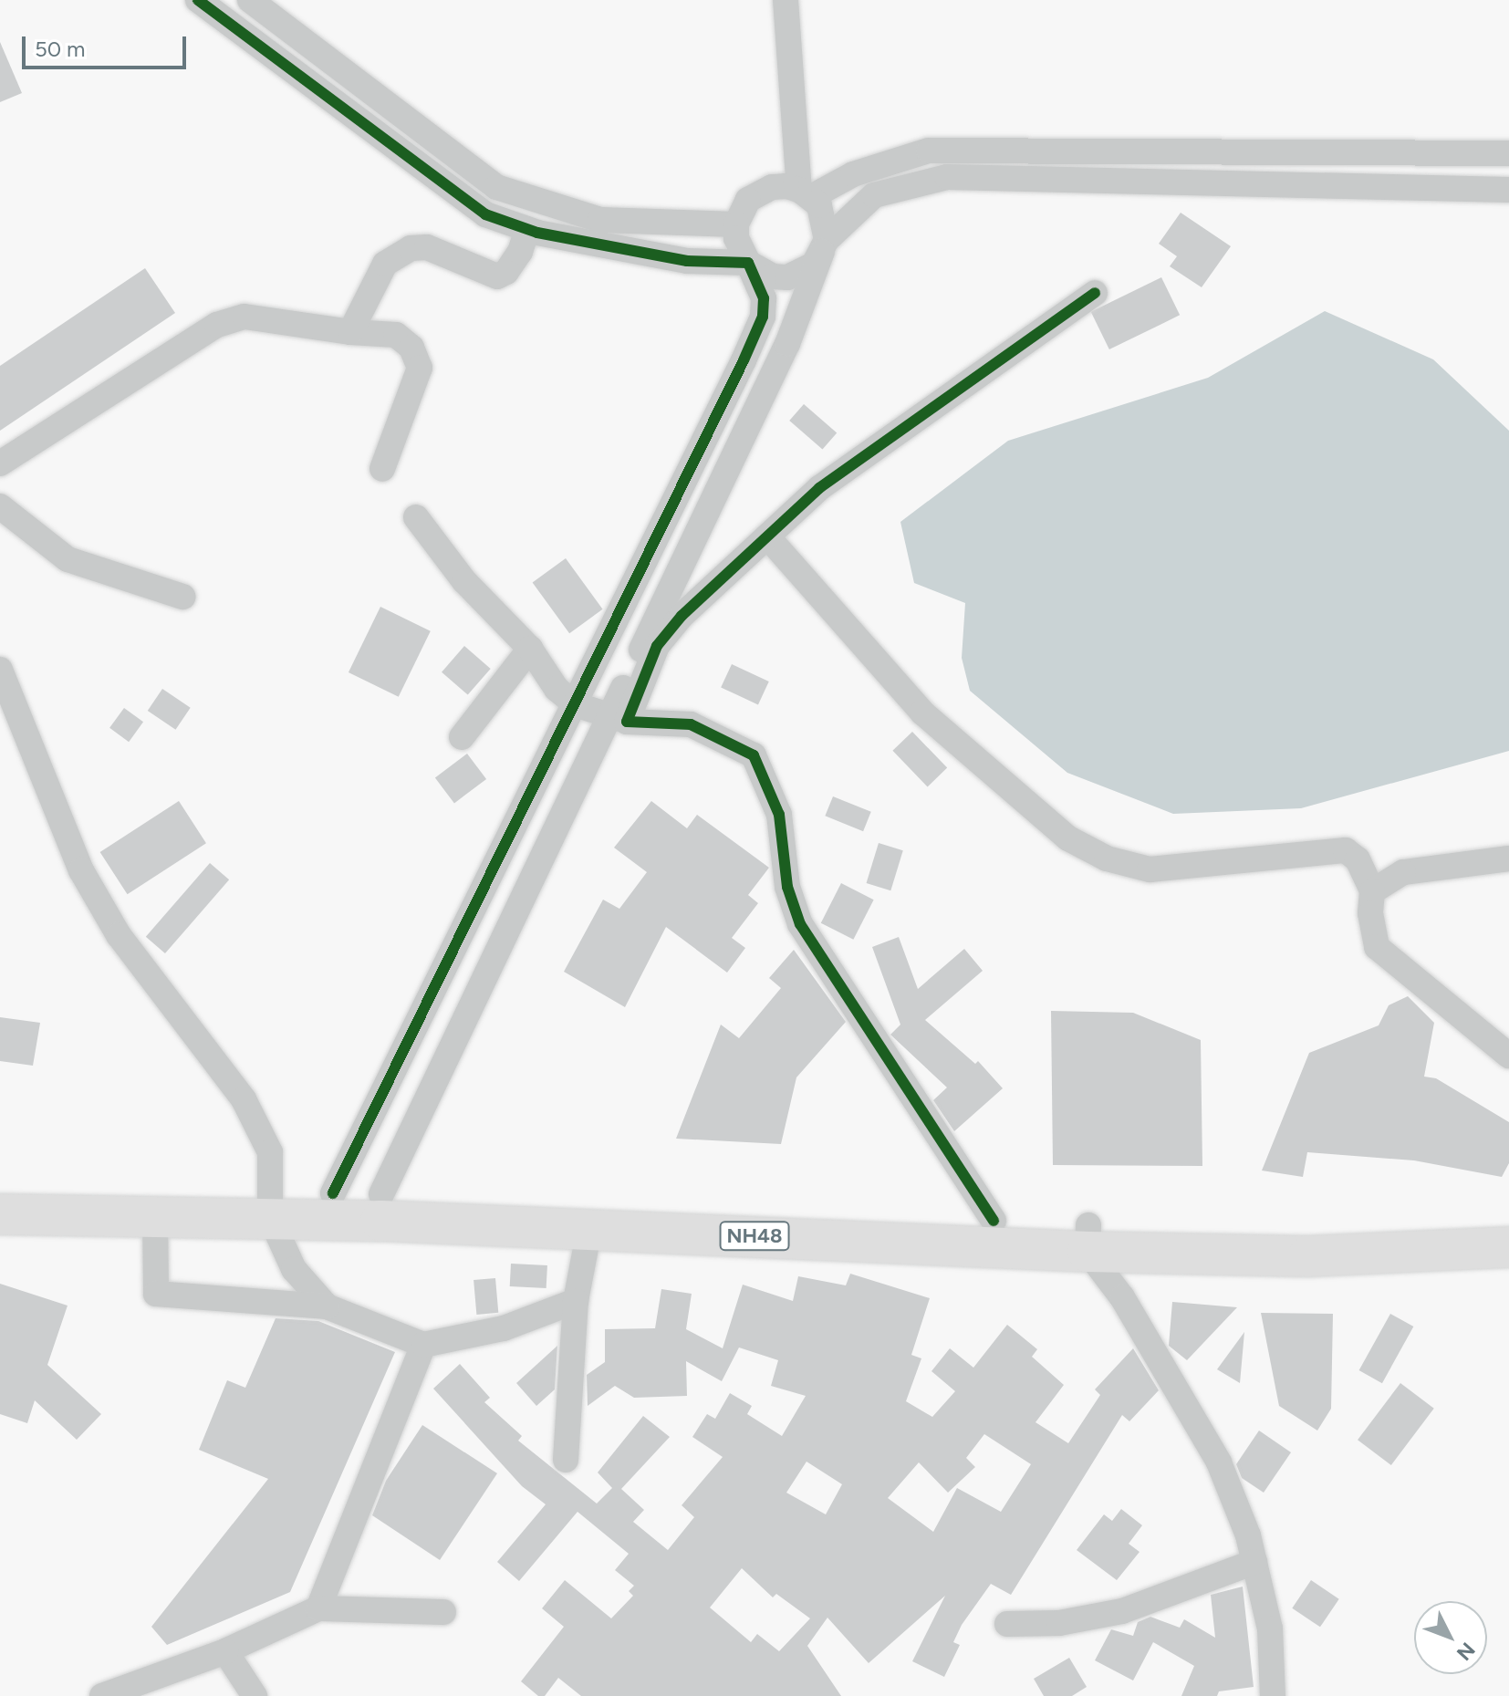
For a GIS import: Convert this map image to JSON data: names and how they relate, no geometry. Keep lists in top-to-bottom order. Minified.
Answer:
{"streets":{"highway":["NH48"]},"scale_bar":"50 m","north":"bottom right"}
